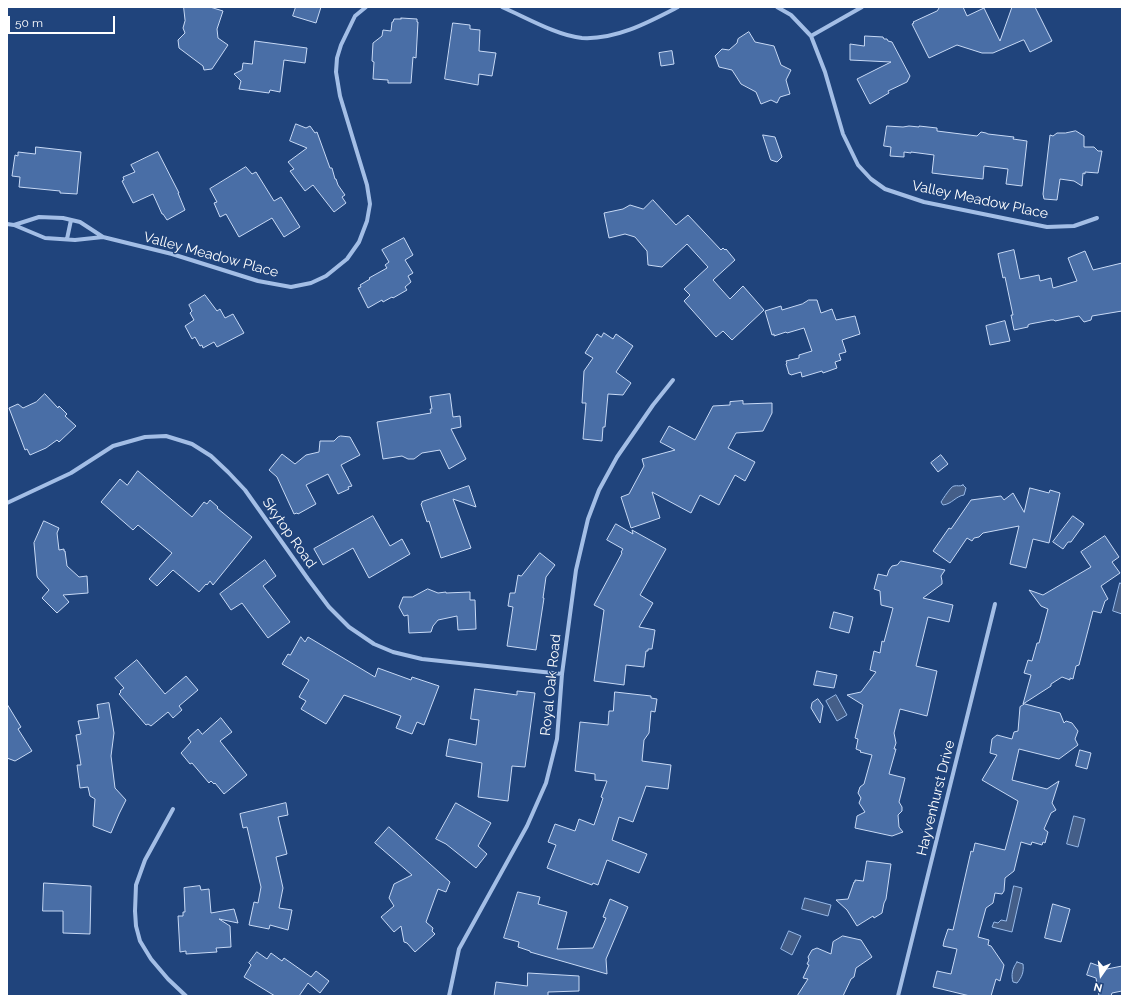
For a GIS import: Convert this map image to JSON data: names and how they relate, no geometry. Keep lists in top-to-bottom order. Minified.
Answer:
{"streets":{"street":["Valley Meadow Place","Skytop Road","Royal Oak Road","Hayvenhurst Drive"]},"crossings":[["Skytop Road","Royal Oak Road"]],"scale_bar":"50 m","north":"bottom"}
